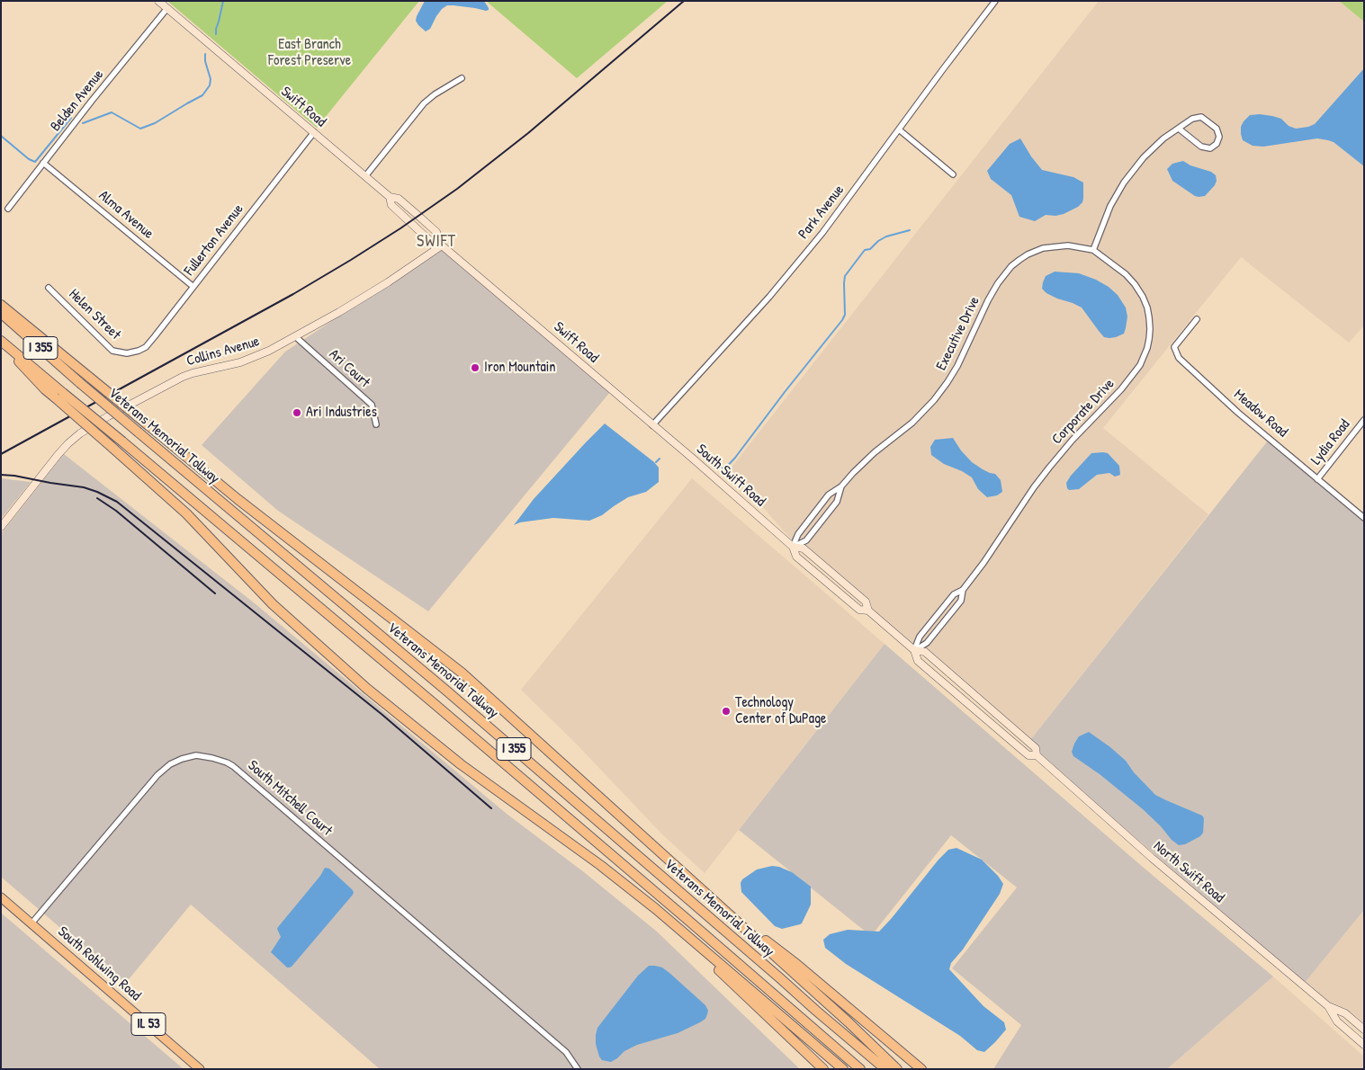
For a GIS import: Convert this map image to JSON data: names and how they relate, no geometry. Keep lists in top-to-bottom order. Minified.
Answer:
{"streets":{"highway":["I 355","Veterans Memorial Tollway"],"main road":["South Rohlwing Road","IL 53"],"street":["Belden Avenue","Swift Road","Park Avenue","Alma Avenue","Fullerton Avenue","Helen Street","Executive Drive","Collins Avenue","Ari Court","Corporate Drive","Meadow Road","Lydia Road","South Swift Road","South Mitchell Court","North Swift Road"]},"crossings":[["Belden Avenue","Swift Road"],["Belden Avenue","Alma Avenue"],["Swift Road","Park Avenue"],["Swift Road","Fullerton Avenue"],["Swift Road","Collins Avenue"],["Swift Road","South Swift Road"],["Park Avenue","South Swift Road"],["Alma Avenue","Fullerton Avenue"],["Fullerton Avenue","Helen Street"],["Executive Drive","Corporate Drive"],["Executive Drive","South Swift Road"],["Collins Avenue","Ari Court"],["Corporate Drive","South Swift Road"],["Corporate Drive","North Swift Road"],["Meadow Road","Lydia Road"],["South Swift Road","North Swift Road"],["South Mitchell Court","South Rohlwing Road"]],"districts":["SWIFT"],"parks":["East Branch Forest Preserve"],"places":["Iron Mountain","Ari Industries","Technology Center of DuPage"]}
